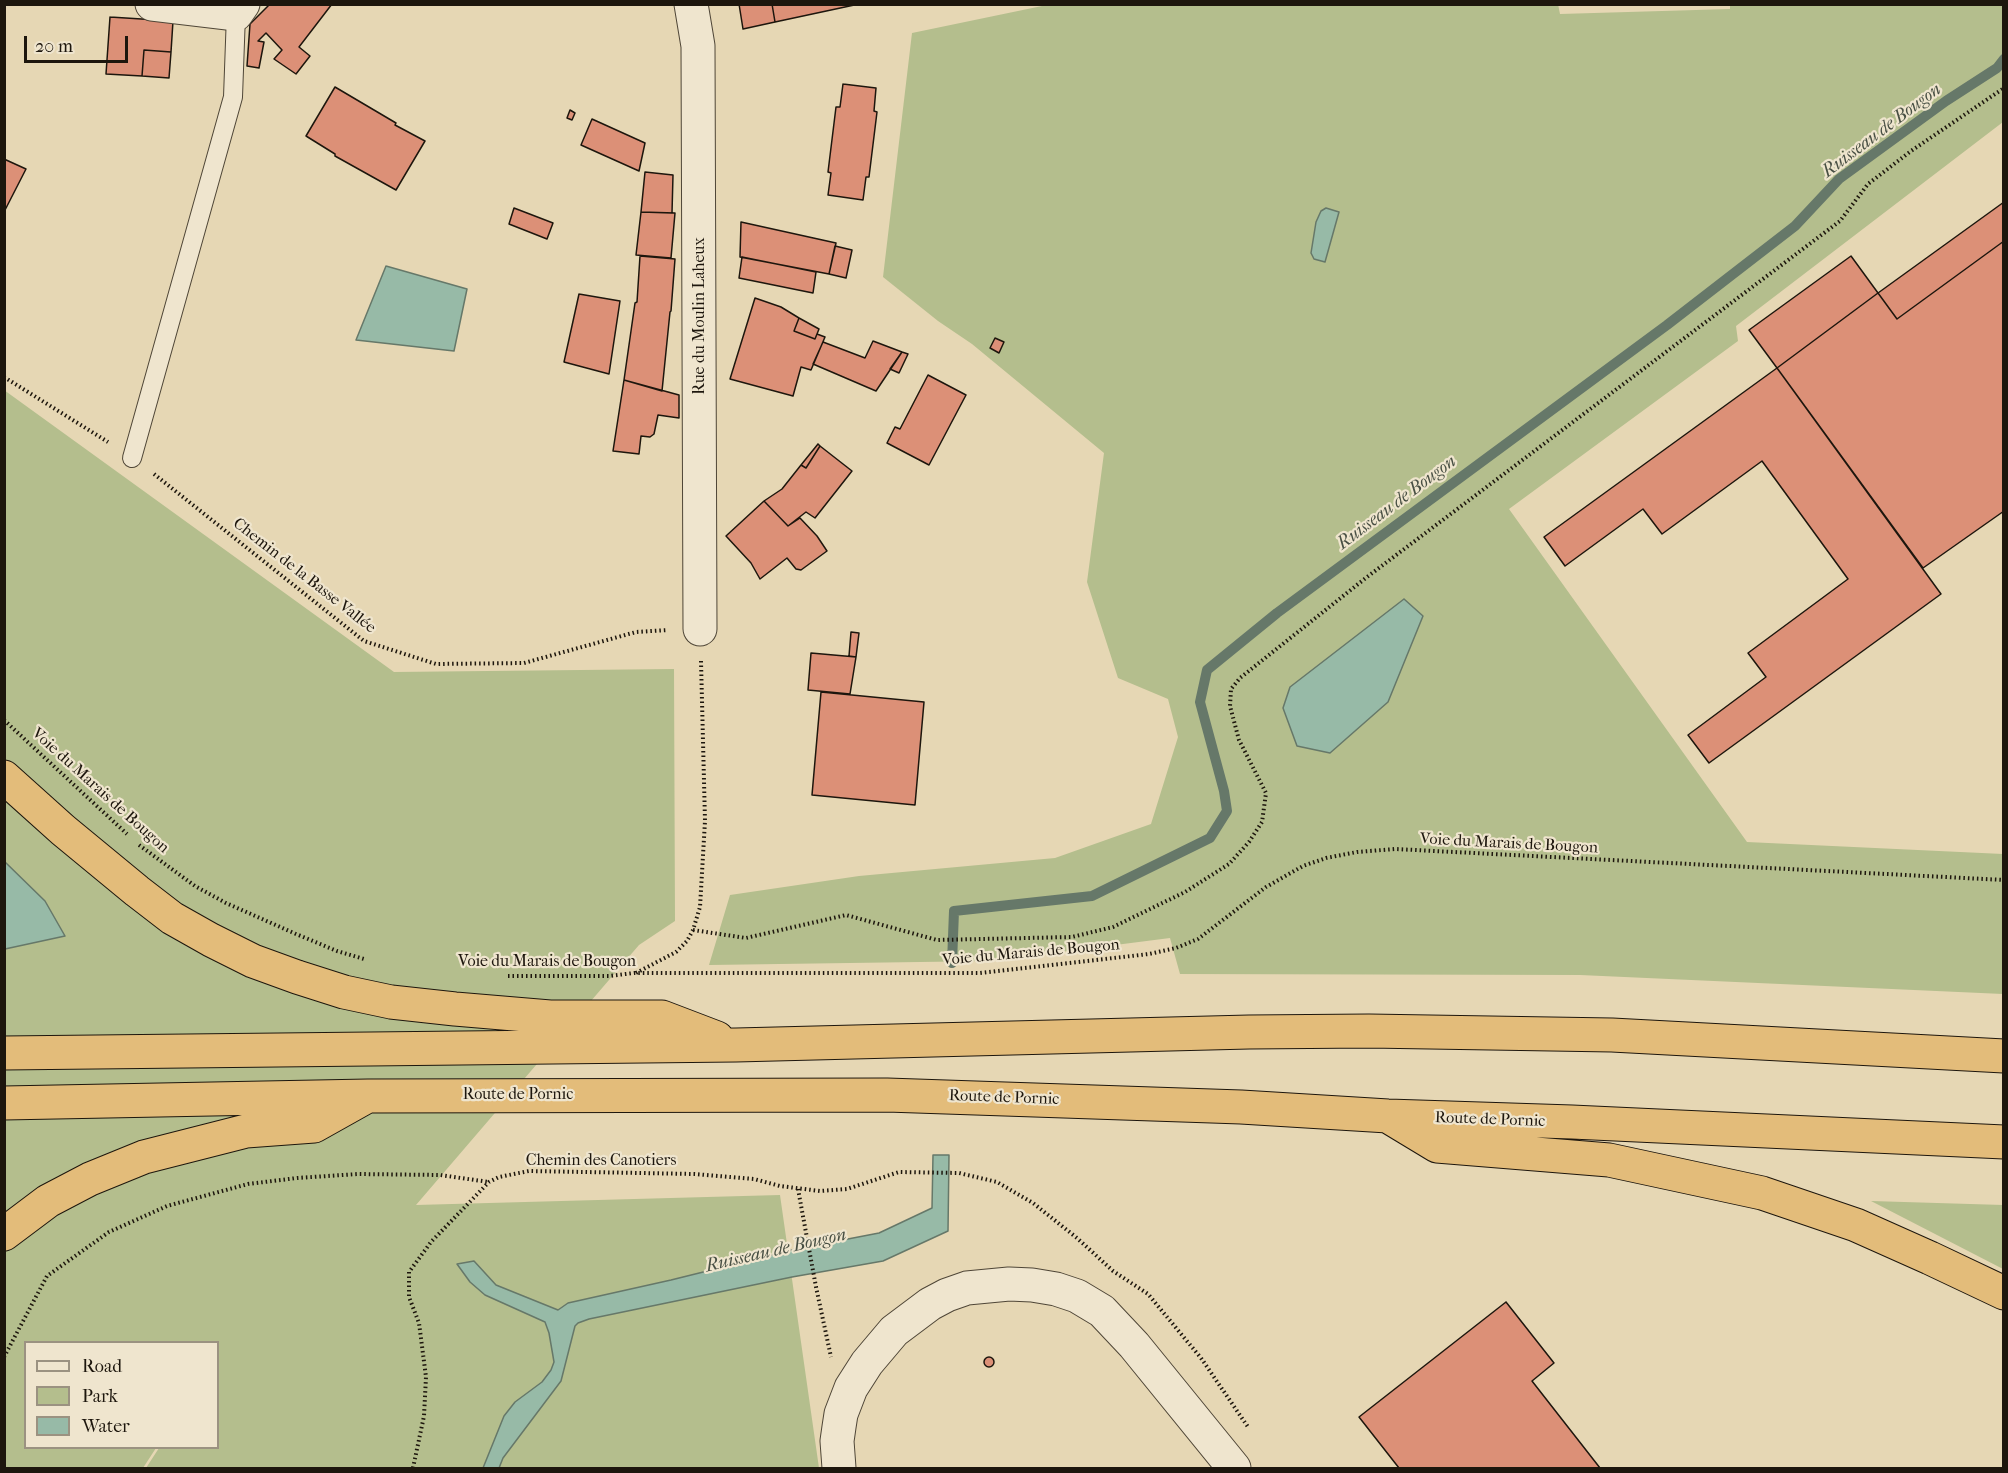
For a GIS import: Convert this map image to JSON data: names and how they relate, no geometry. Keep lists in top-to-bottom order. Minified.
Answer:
{"streets":{"highway":["Route de Pornic"],"street":["Rue du Moulin Laheux"],"path":["Chemin de la Basse Vallée","Voie du Marais de Bougon","Chemin des Canotiers"]},"crossings":[["Rue du Moulin Laheux","Chemin de la Basse Vallée"]],"water":["Ruisseau de Bougon"],"legend":["Road","Park","Water"],"scale_bar":"20 m"}
